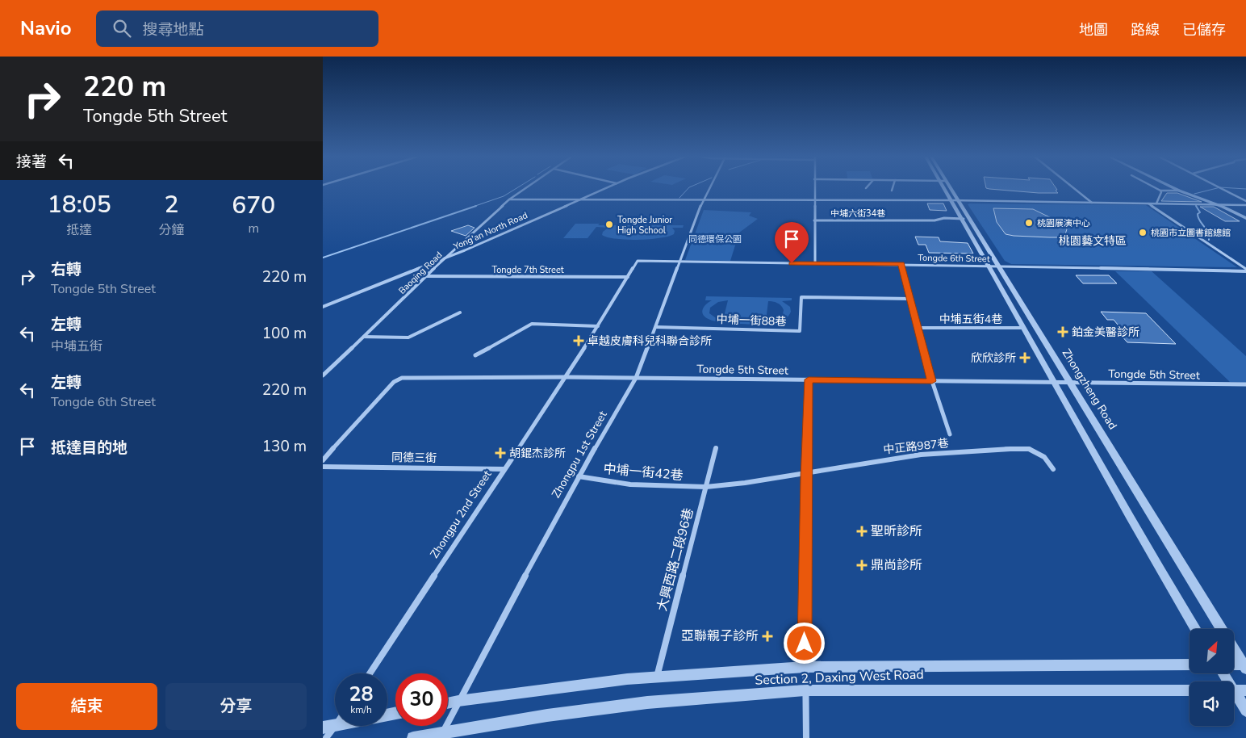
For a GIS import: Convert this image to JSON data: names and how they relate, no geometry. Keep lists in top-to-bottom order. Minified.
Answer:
{"streets":{"street":["中埔六街34巷","Yong'an North Road","Tongde 6th Street","Tongde 7th Street","Baoqing Road","中埔五街4巷","中埔一街88巷","Tongde 5th Street","Zhongzheng Road","中正路987巷","Zhongpu 1st Street","同德三街","中埔一街42巷","Zhongpu 2nd Street","大興西路二段96巷","Section 2, Daxing West Road"]},"crossings":[["中埔六街34巷","Zhongzheng Road"],["Yong'an North Road","Baoqing Road"],["Tongde 6th Street","Zhongzheng Road"],["Tongde 6th Street","Zhongpu 1st Street"],["Tongde 6th Street","Zhongpu 2nd Street"],["Tongde 7th Street","Baoqing Road"],["Tongde 7th Street","Zhongpu 2nd Street"],["中埔五街4巷","Zhongzheng Road"],["中埔一街88巷","Zhongpu 1st Street"],["Tongde 5th Street","Zhongzheng Road"],["Tongde 5th Street","Zhongpu 1st Street"],["Tongde 5th Street","Zhongpu 2nd Street"],["中正路987巷","中埔一街42巷"],["中正路987巷","大興西路二段96巷"],["Zhongpu 1st Street","中埔一街42巷"],["Zhongpu 1st Street","Section 2, Daxing West Road"],["同德三街","Zhongpu 2nd Street"],["中埔一街42巷","大興西路二段96巷"],["大興西路二段96巷","Section 2, Daxing West Road"]],"districts":["桃園藝文特區"],"parks":["同德環保公園"],"places":{"other":["桃園展演中心","Tongde Junior High School","桃園市立圖書館總館"],"health":["鉑金美醫診所","卓越皮膚科兒科聯合診所","欣欣診所","胡錕杰診所","聖昕診所","鼎尚診所","亞聯親子診所"]},"north":"top right","page":{"header":"Navio","search":"搜尋地點","nav":["地圖","路線","已儲存"],"turn":["220 m","Tongde 5th Street"],"then":"接著","eta":["18:05","抵達","2","分鐘","670","m"],"list":[{"name":"右轉","note":"Tongde 5th Street","value":"220 m"},{"name":"左轉","note":"中埔五街","value":"100 m"},{"name":"左轉","note":"Tongde 6th Street","value":"220 m"},{"name":"抵達目的地","value":"130 m"}],"speed":"28 km/h","limit":"30","buttons":["結束","分享"]}}
